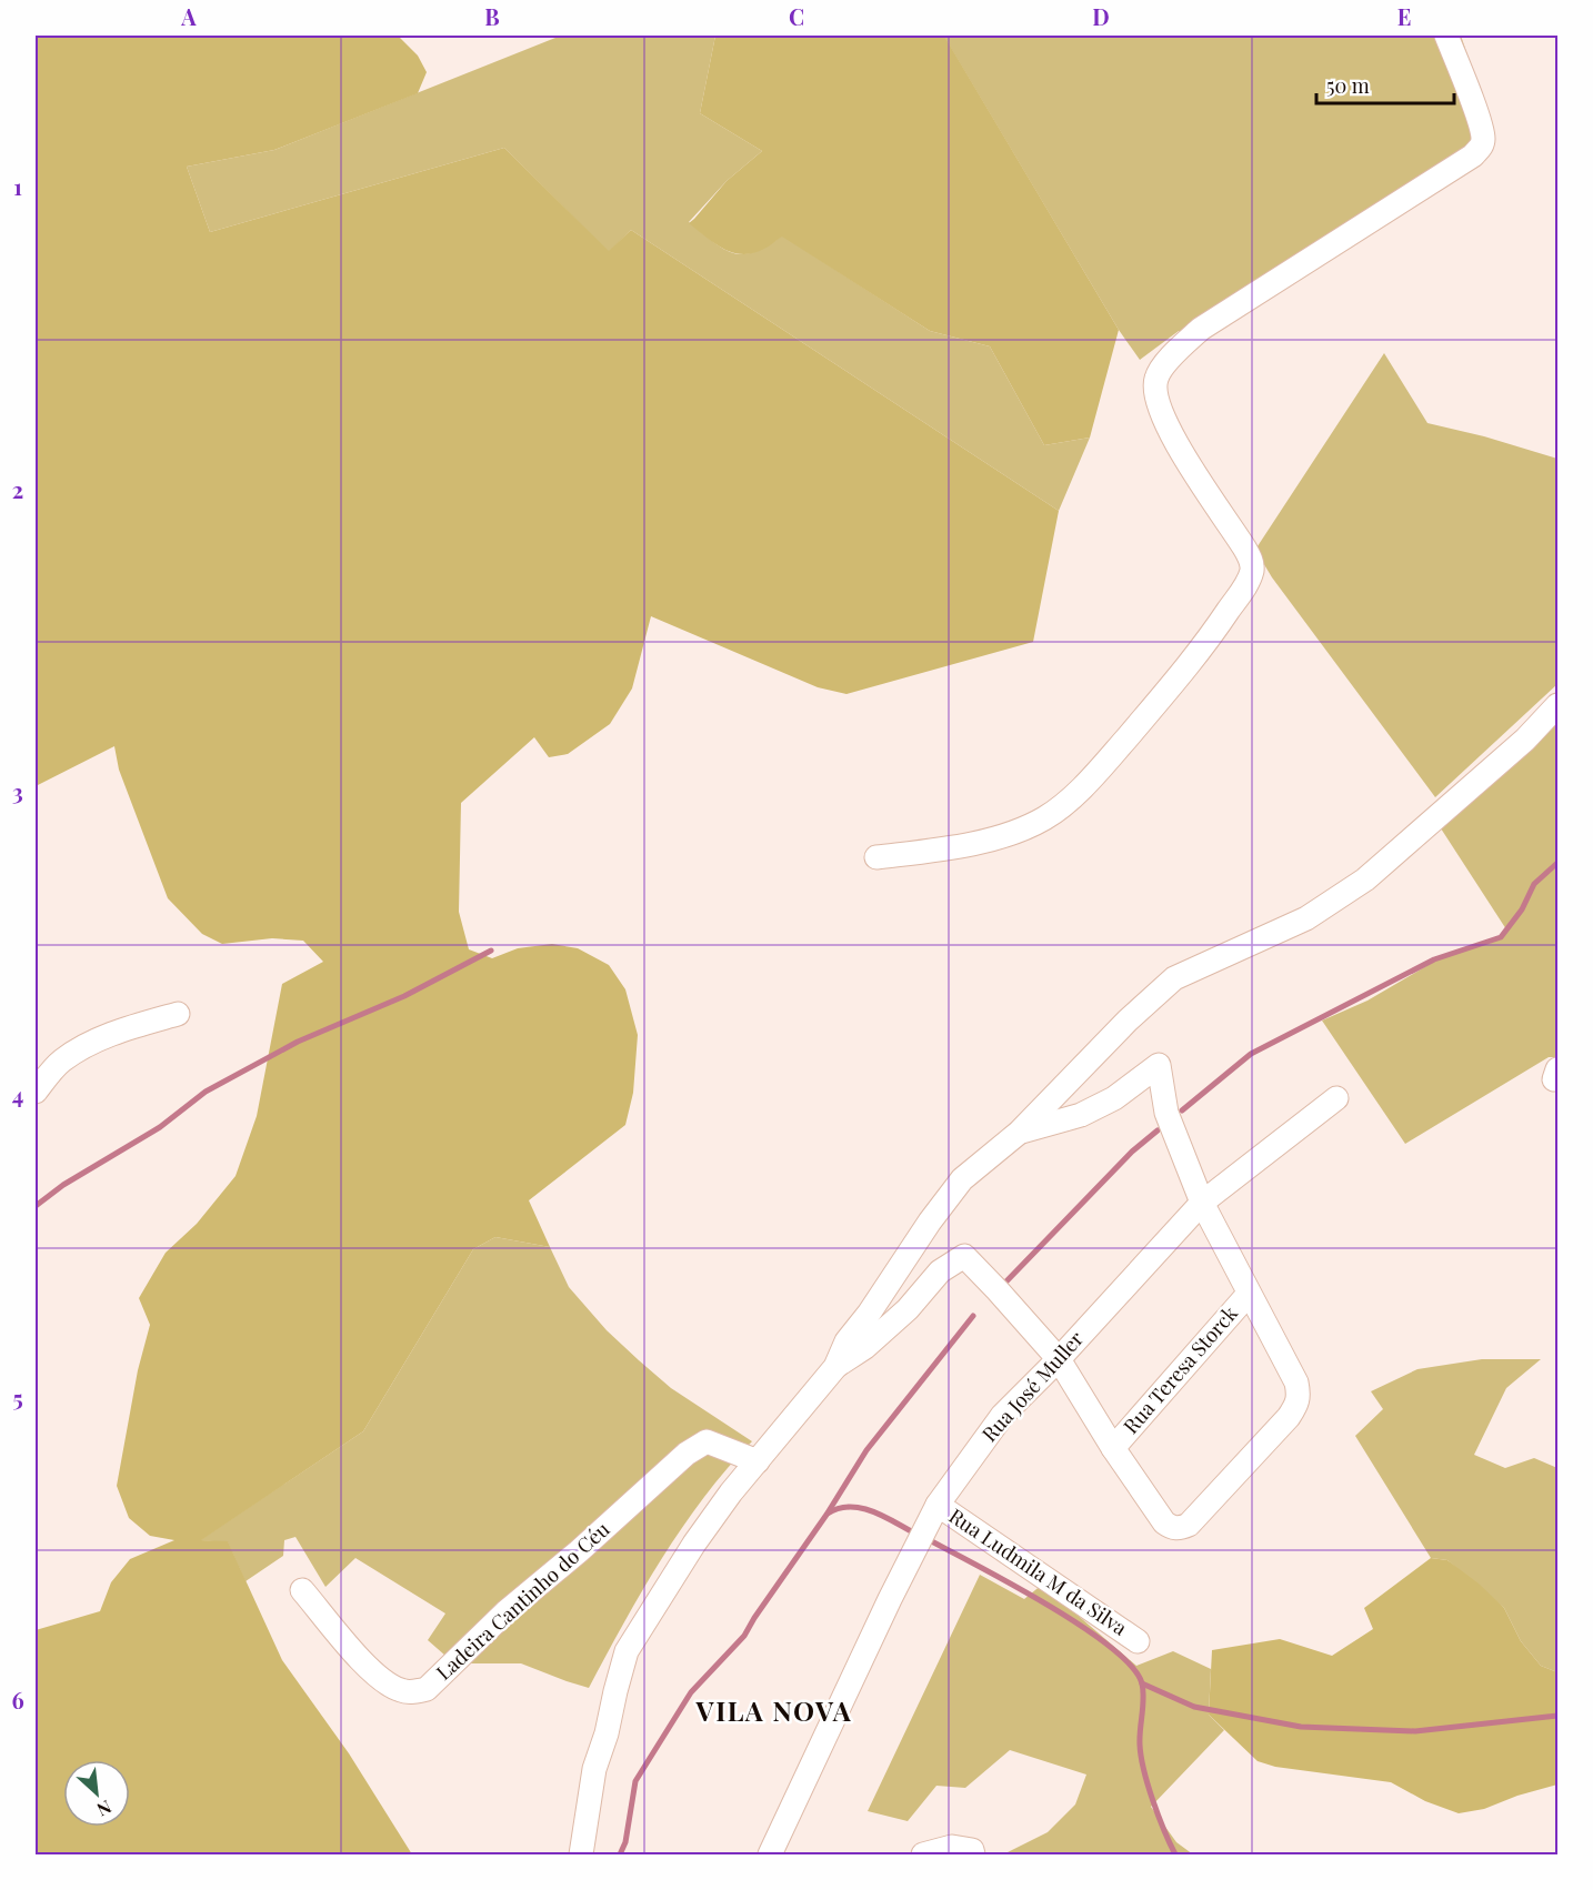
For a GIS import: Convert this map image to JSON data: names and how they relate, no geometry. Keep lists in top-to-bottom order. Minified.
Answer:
{"streets":{"street":["Rua Teresa Storck","Rua José Muller","Rua Ludmila M da Silva","Ladeira Cantinho do Céu"]},"crossings":[["Rua José Muller","Rua Ludmila M da Silva"]],"districts":["VILA NOVA"],"scale_bar":"50 m","north":"bottom right","grid":{"columns":["A","B","C","D","E"],"rows":["1","2","3","4","5","6"]}}
